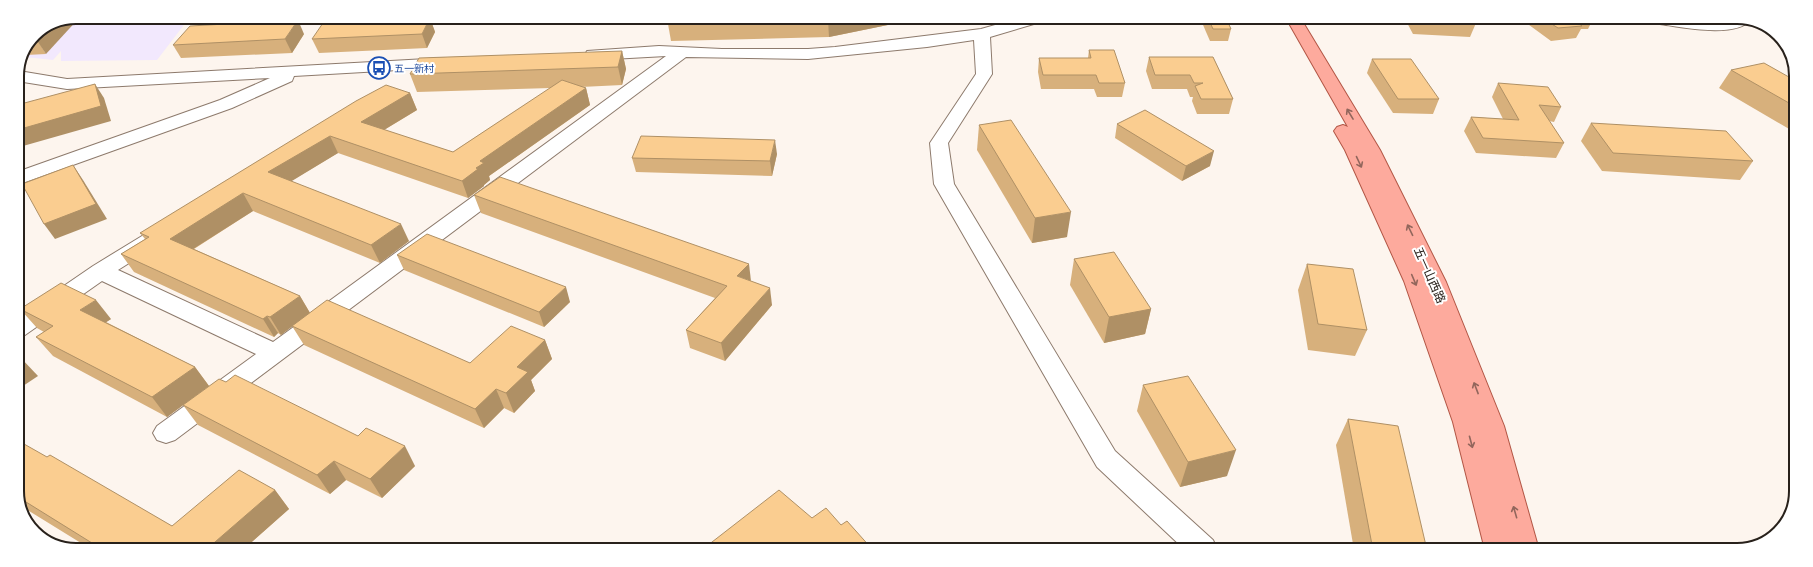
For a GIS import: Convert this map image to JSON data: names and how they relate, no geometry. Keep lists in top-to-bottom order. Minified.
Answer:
{"streets":{"main road":["五一山西路"]},"places":{"bus stop":["五一新村"]}}
